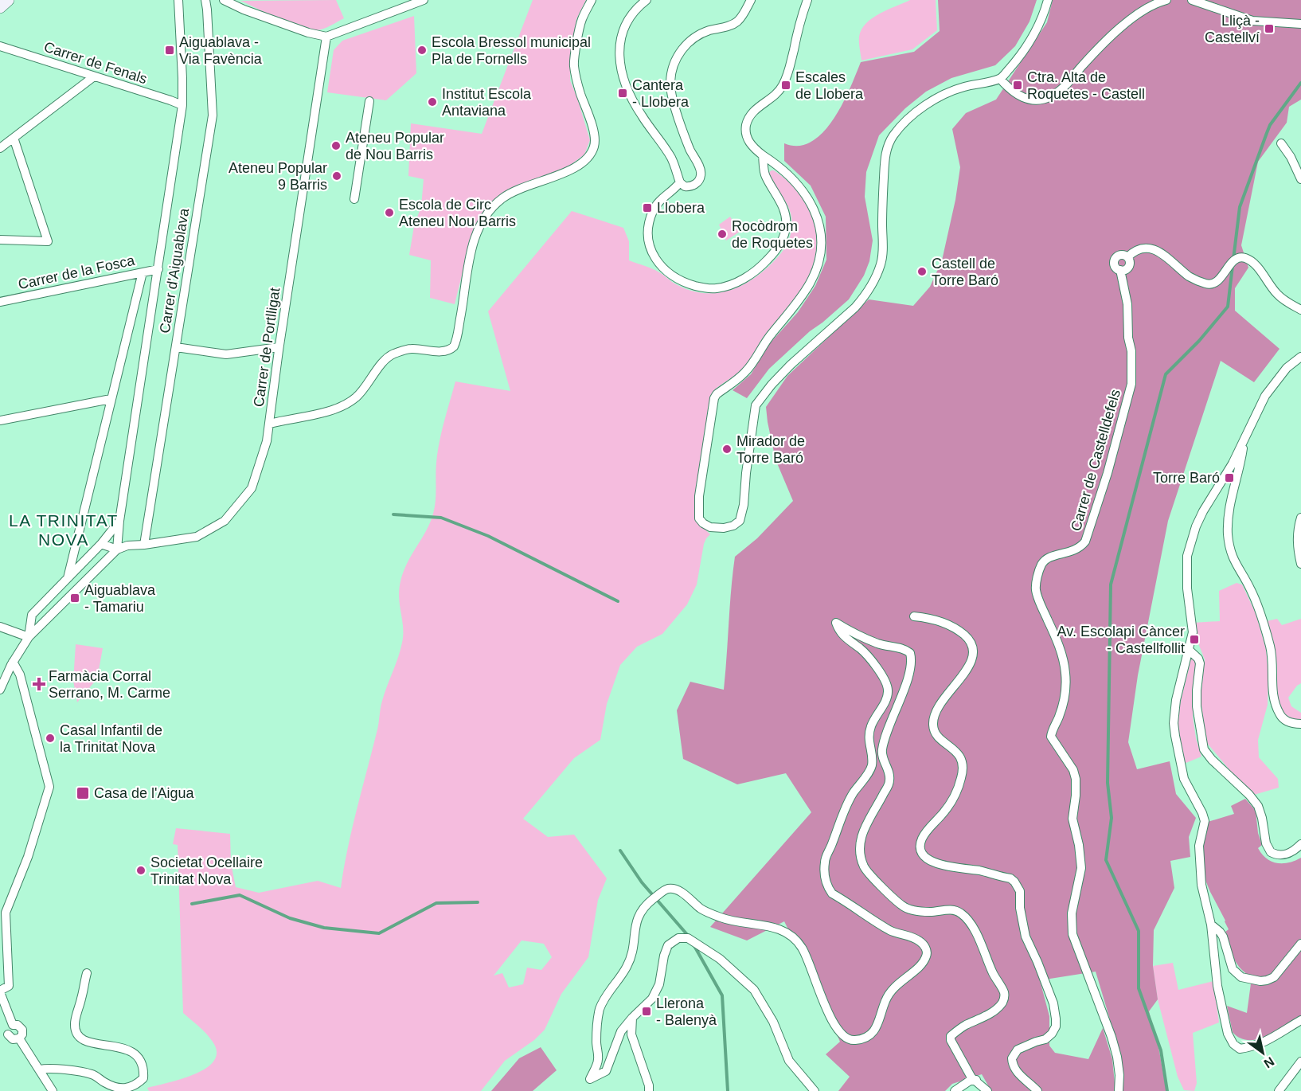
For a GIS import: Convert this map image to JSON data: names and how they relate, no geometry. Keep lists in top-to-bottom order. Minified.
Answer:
{"streets":{"street":["Carrer de Fenals","Carrer d'Aiguablava","Carrer de la Fosca","Carrer de Portlligat","Carrer de Castelldefels"]},"crossings":[["Carrer de Fenals","Carrer d'Aiguablava"],["Carrer d'Aiguablava","Carrer de la Fosca"],["Carrer d'Aiguablava","Carrer de Portlligat"]],"districts":["LA TRINITAT NOVA"],"places":{"transit":["Lliçà - Castellví","Aiguablava - Via Favència","Escales de Llobera","Ctra. Alta de Roquetes - Castell","Cantera - Llobera","Llobera","Torre Baró","Aiguablava - Tamariu","Av. Escolapi Càncer - Castellfollit","Casa de l'Aigua","Llerona - Balenyà"],"other":["Escola Bressol municipal Pla de Fornells","Institut Escola Antaviana","Ateneu Popular de Nou Barris","Ateneu Popular 9 Barris","Escola de Circ Ateneu Nou Barris","Rocòdrom de Roquetes","Castell de Torre Baró","Mirador de Torre Baró","Casal Infantil de la Trinitat Nova","Societat Ocellaire Trinitat Nova"],"health":["Farmàcia Corral Serrano, M. Carme"]},"north":"bottom right"}
